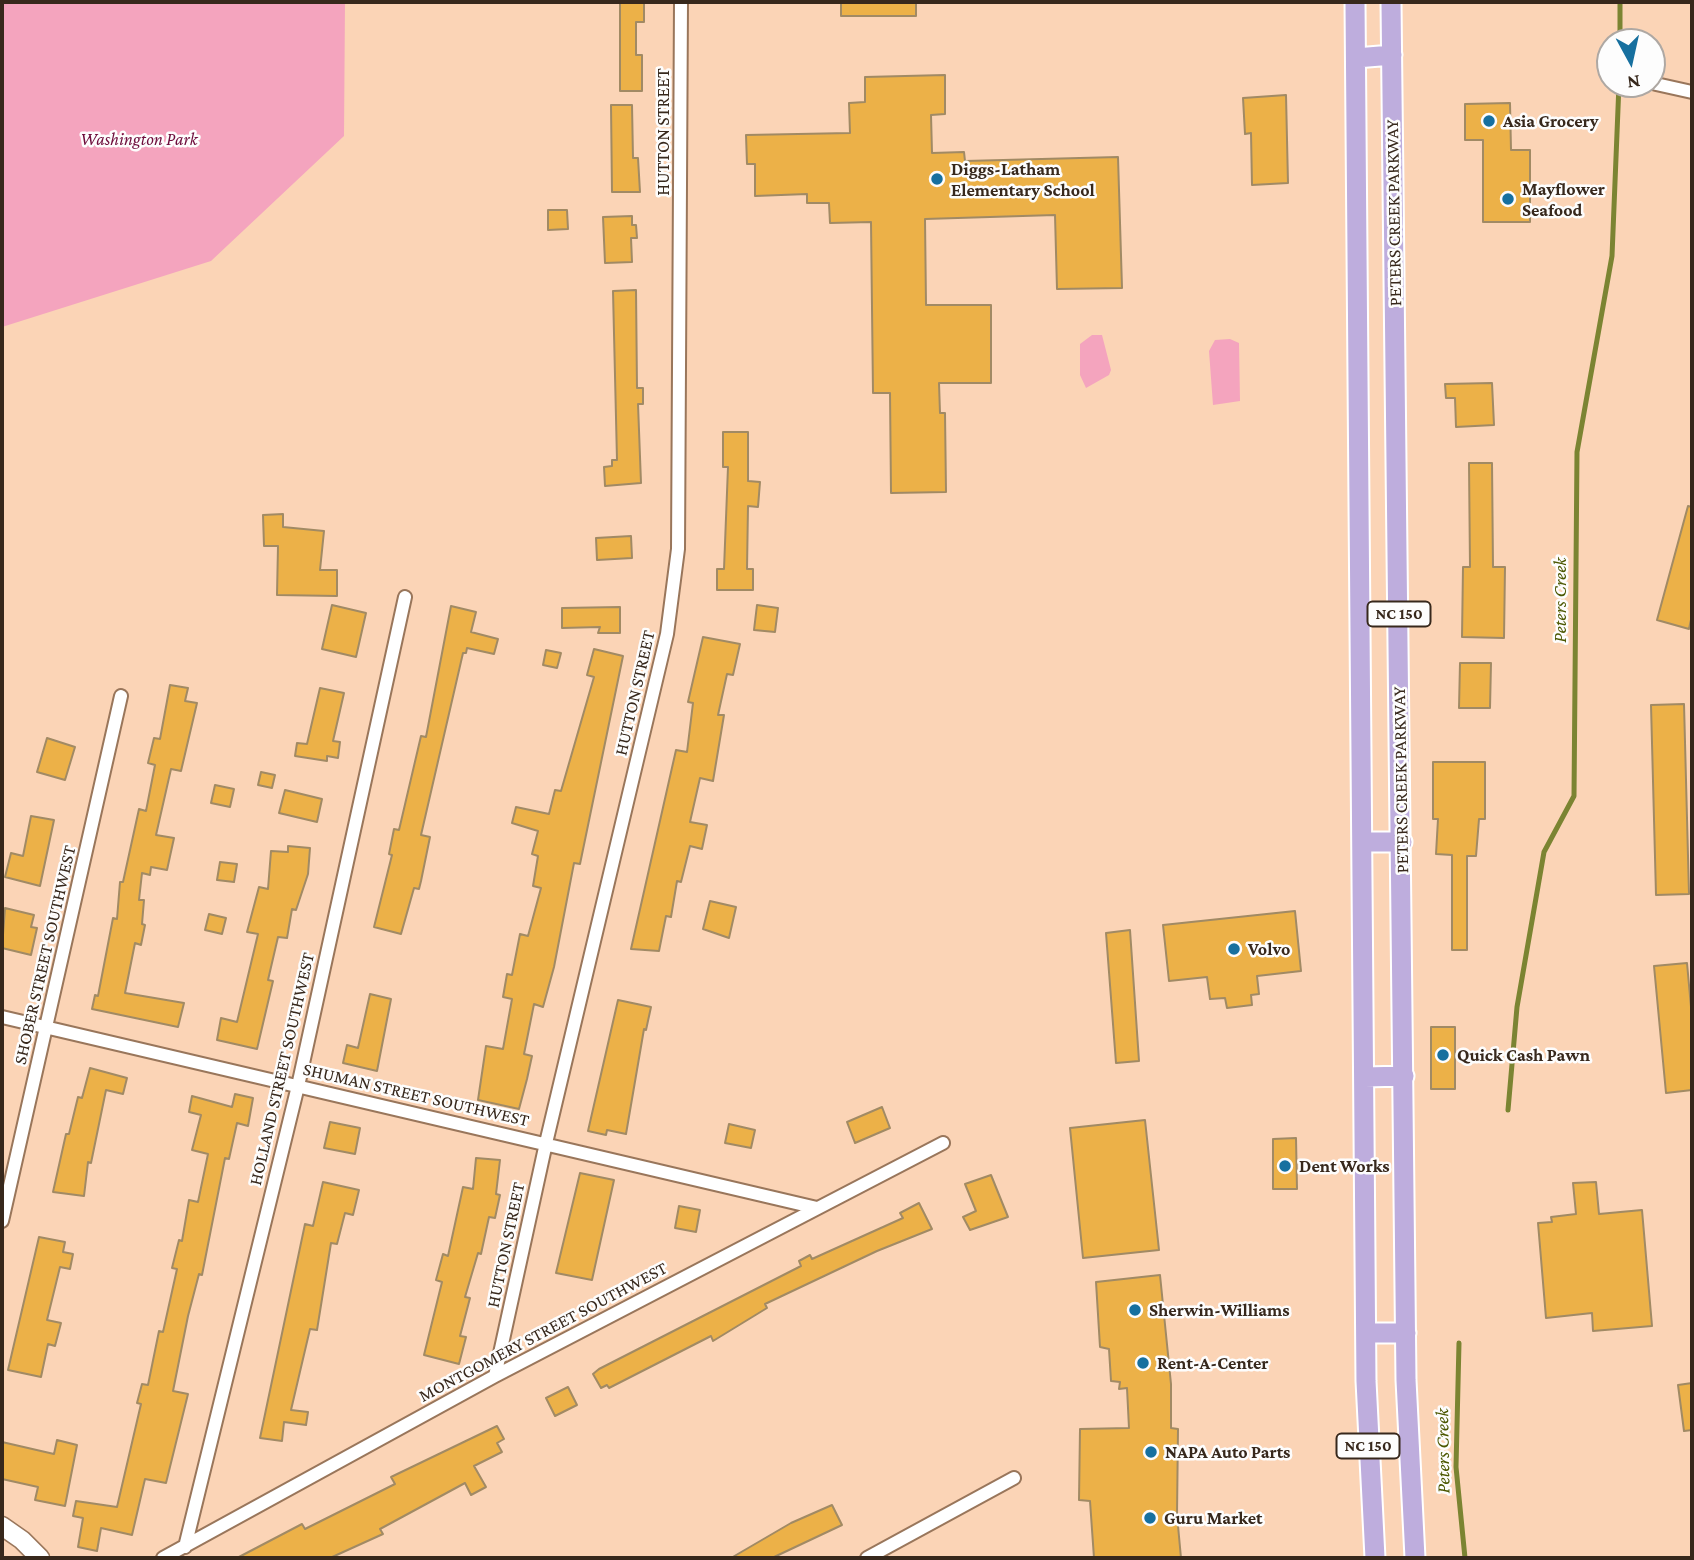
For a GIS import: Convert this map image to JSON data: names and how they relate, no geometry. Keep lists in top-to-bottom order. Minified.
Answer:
{"streets":{"main road":["PETERS CREEK PARKWAY","NC 150"],"street":["HUTTON STREET","SHOBER STREET SOUTHWEST","HOLLAND STREET SOUTHWEST","SHUMAN STREET SOUTHWEST","MONTGOMERY STREET SOUTHWEST"]},"crossings":[["HUTTON STREET","SHUMAN STREET SOUTHWEST"],["HUTTON STREET","MONTGOMERY STREET SOUTHWEST"],["SHOBER STREET SOUTHWEST","SHUMAN STREET SOUTHWEST"],["HOLLAND STREET SOUTHWEST","SHUMAN STREET SOUTHWEST"],["HOLLAND STREET SOUTHWEST","MONTGOMERY STREET SOUTHWEST"],["SHUMAN STREET SOUTHWEST","MONTGOMERY STREET SOUTHWEST"]],"water":["Peters Creek"],"parks":["Washington Park"],"places":["Asia Grocery","Diggs-Latham Elementary School","Mayflower Seafood","Volvo","Quick Cash Pawn","Dent Works","Sherwin-Williams","Rent-A-Center","NAPA Auto Parts","Guru Market"],"north":"bottom"}
